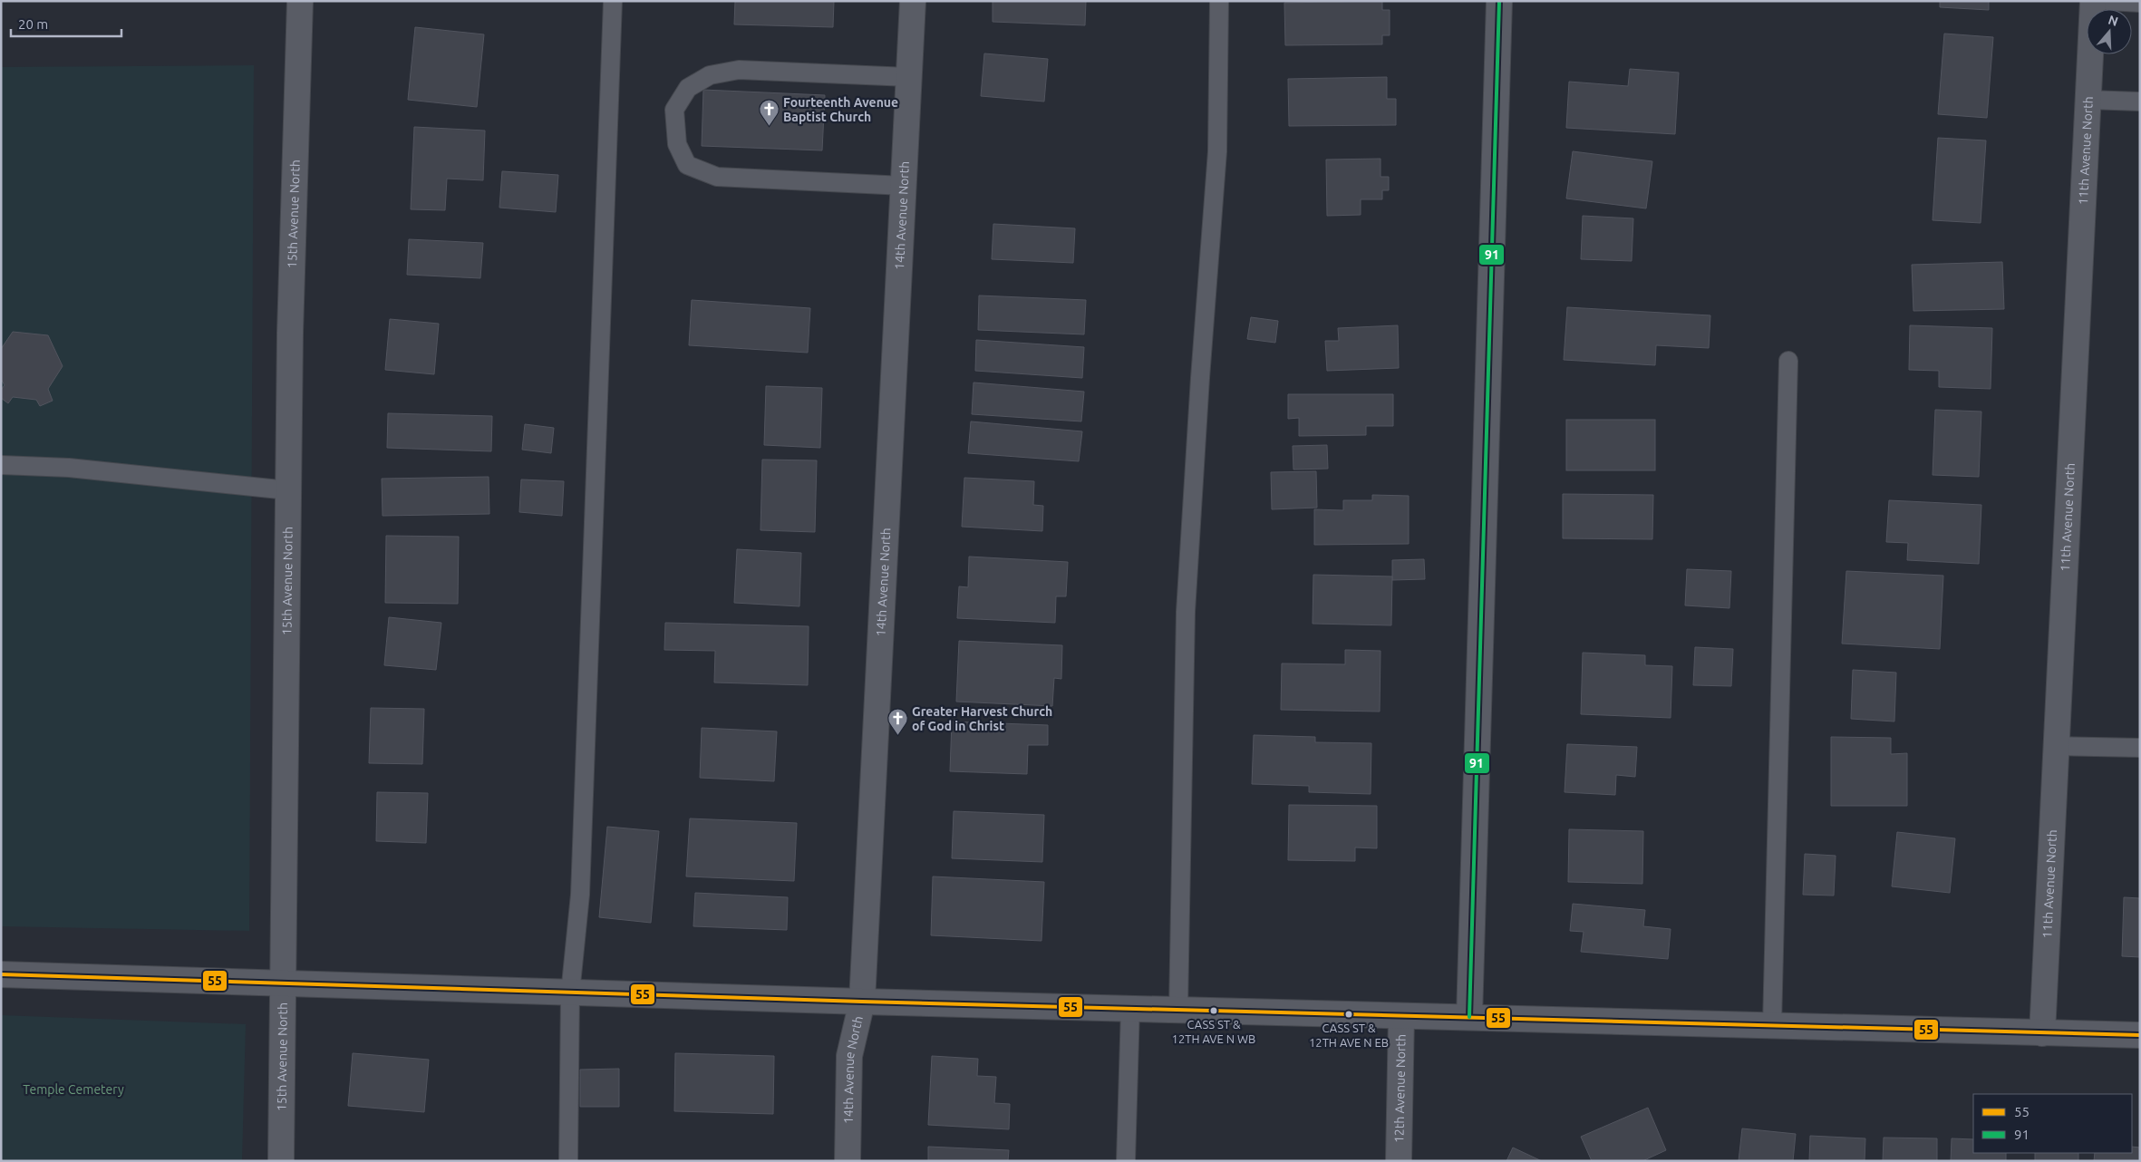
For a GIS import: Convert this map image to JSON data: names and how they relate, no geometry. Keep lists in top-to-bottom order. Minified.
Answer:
{"streets":{"street":["11th Avenue North","15th Avenue North","14th Avenue North","12th Avenue North"]},"parks":["Temple Cemetery"],"places":{"church":["Fourteenth Avenue Baptist Church","Greater Harvest Church of God in Christ"],"other":["CASS ST & 12TH AVE N WB","CASS ST & 12TH AVE N EB"]},"lines":["transit line 91","transit line 55"],"legend":["55","91"],"scale_bar":"20 m","north":"top"}
